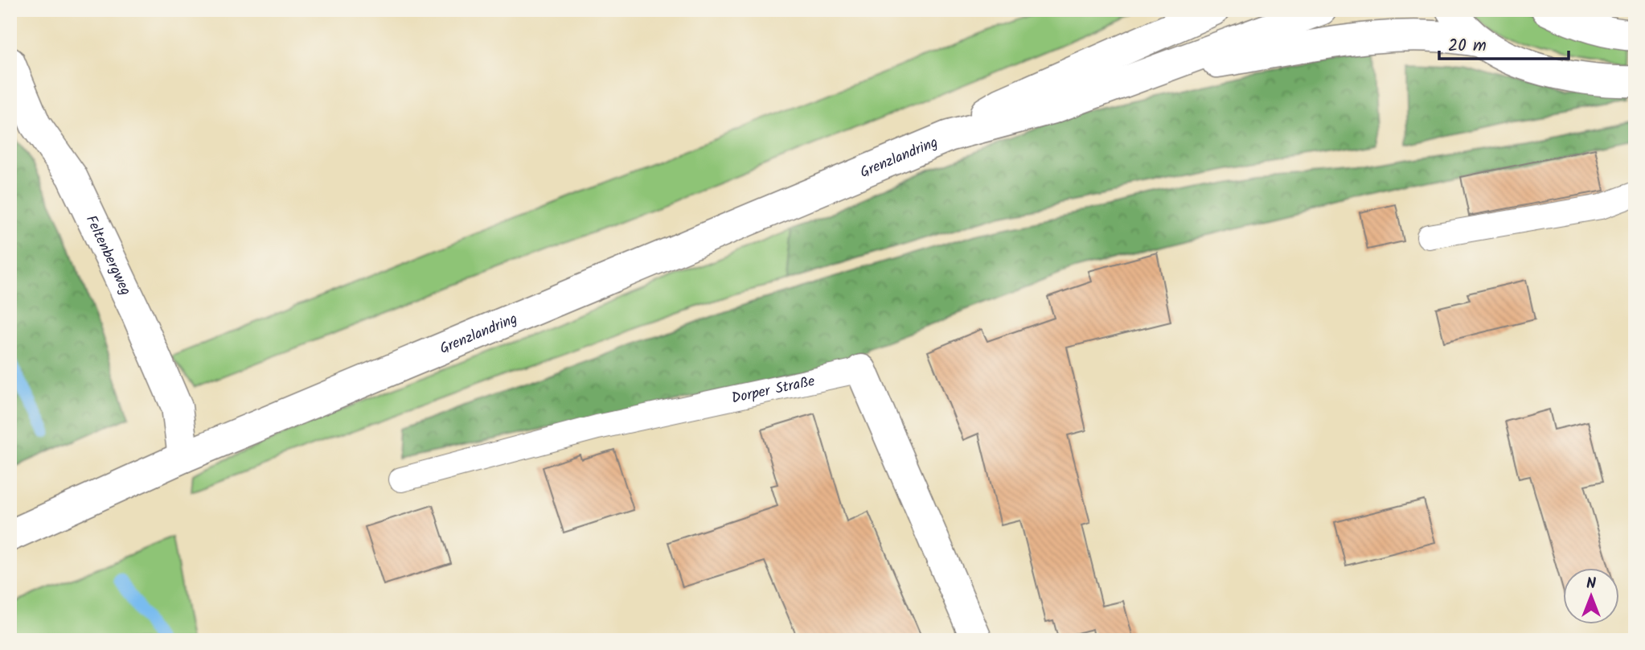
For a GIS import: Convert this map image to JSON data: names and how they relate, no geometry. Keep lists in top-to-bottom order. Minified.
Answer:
{"streets":{"main road":["Grenzlandring","Feltenbergweg","Dorper Straße"]},"crossings":[["Grenzlandring","Feltenbergweg"]],"scale_bar":"20 m","north":"top"}
